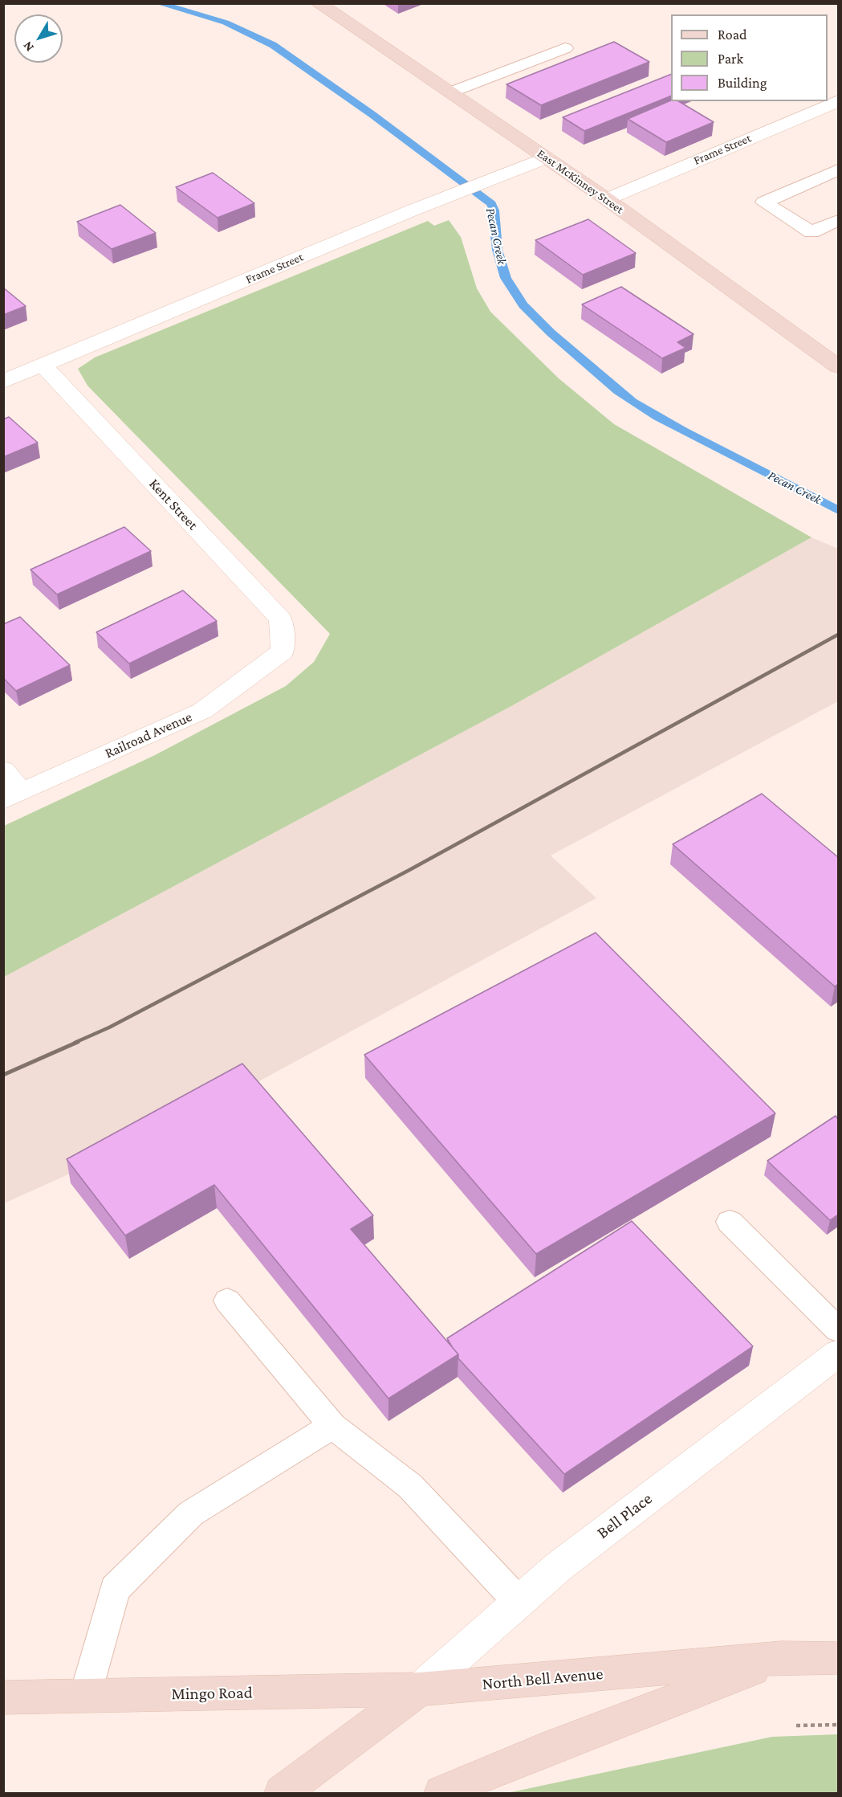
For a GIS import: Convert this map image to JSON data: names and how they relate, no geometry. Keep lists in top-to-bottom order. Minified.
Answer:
{"streets":{"main road":["East McKinney Street","North Bell Avenue","Mingo Road"],"street":["Frame Street","Kent Street","Railroad Avenue","Bell Place"]},"crossings":[["Frame Street","East McKinney Street"],["Frame Street","Kent Street"],["Kent Street","Railroad Avenue"],["Bell Place","North Bell Avenue"],["Bell Place","Mingo Road"],["North Bell Avenue","Mingo Road"]],"water":["Pecan Creek"],"legend":["Road","Park","Building"],"north":"bottom left"}
